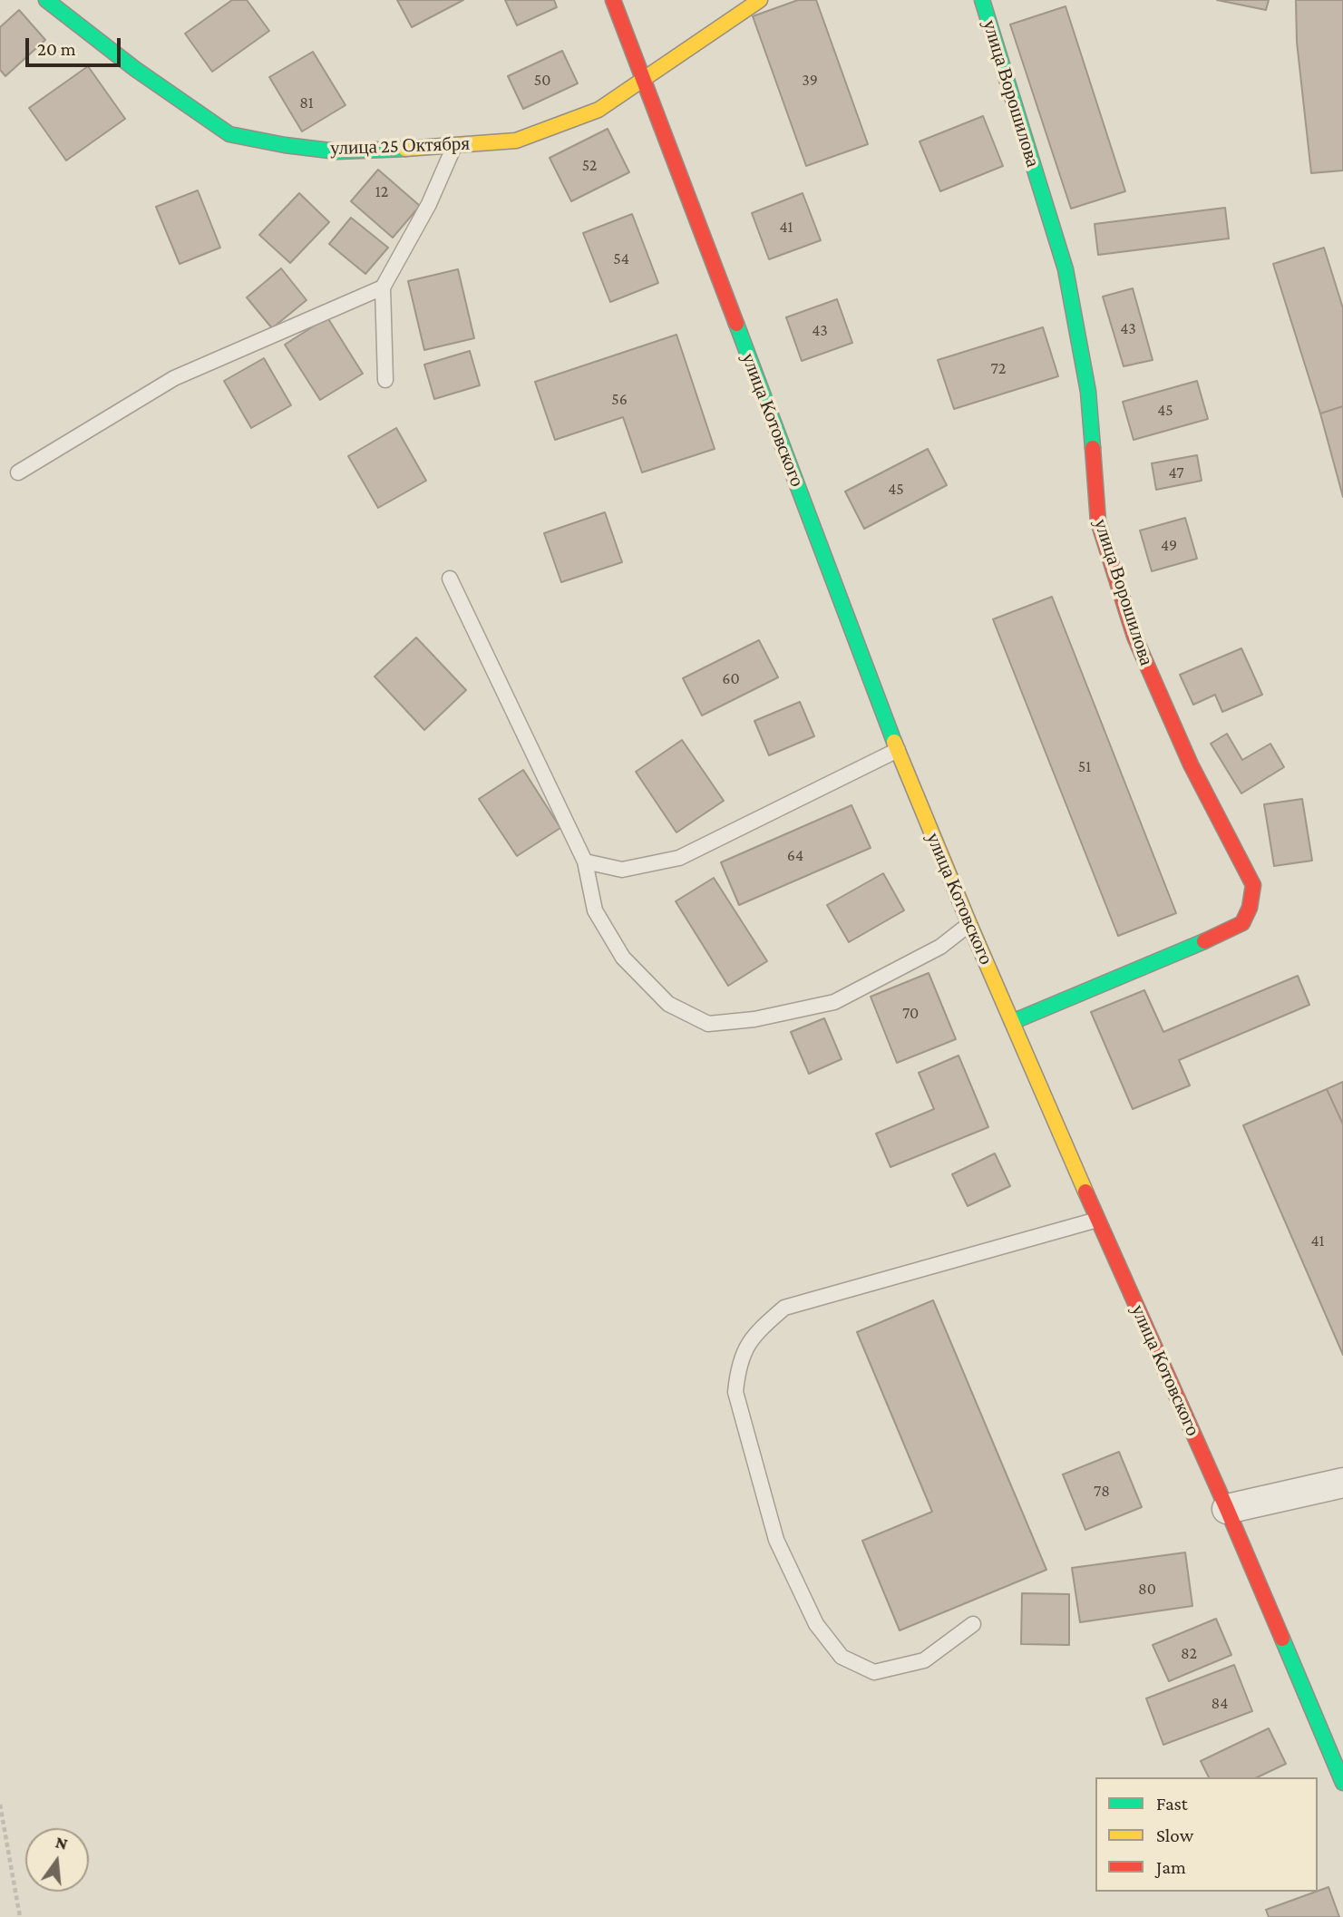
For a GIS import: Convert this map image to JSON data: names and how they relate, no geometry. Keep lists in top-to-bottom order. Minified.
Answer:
{"streets":{"main road":["улица Ворошилова","улица 25 Октября","улица Котовского"]},"crossings":[["улица Ворошилова","улица Котовского"],["улица 25 Октября","улица Котовского"]],"house_numbers":["50","39","81","52","12","41","54","43","43","72","56","45","47","45","49","60","51","64","70","41","78","80","82","84"],"legend":["Fast","Slow","Jam"],"scale_bar":"20 m","north":"top"}
